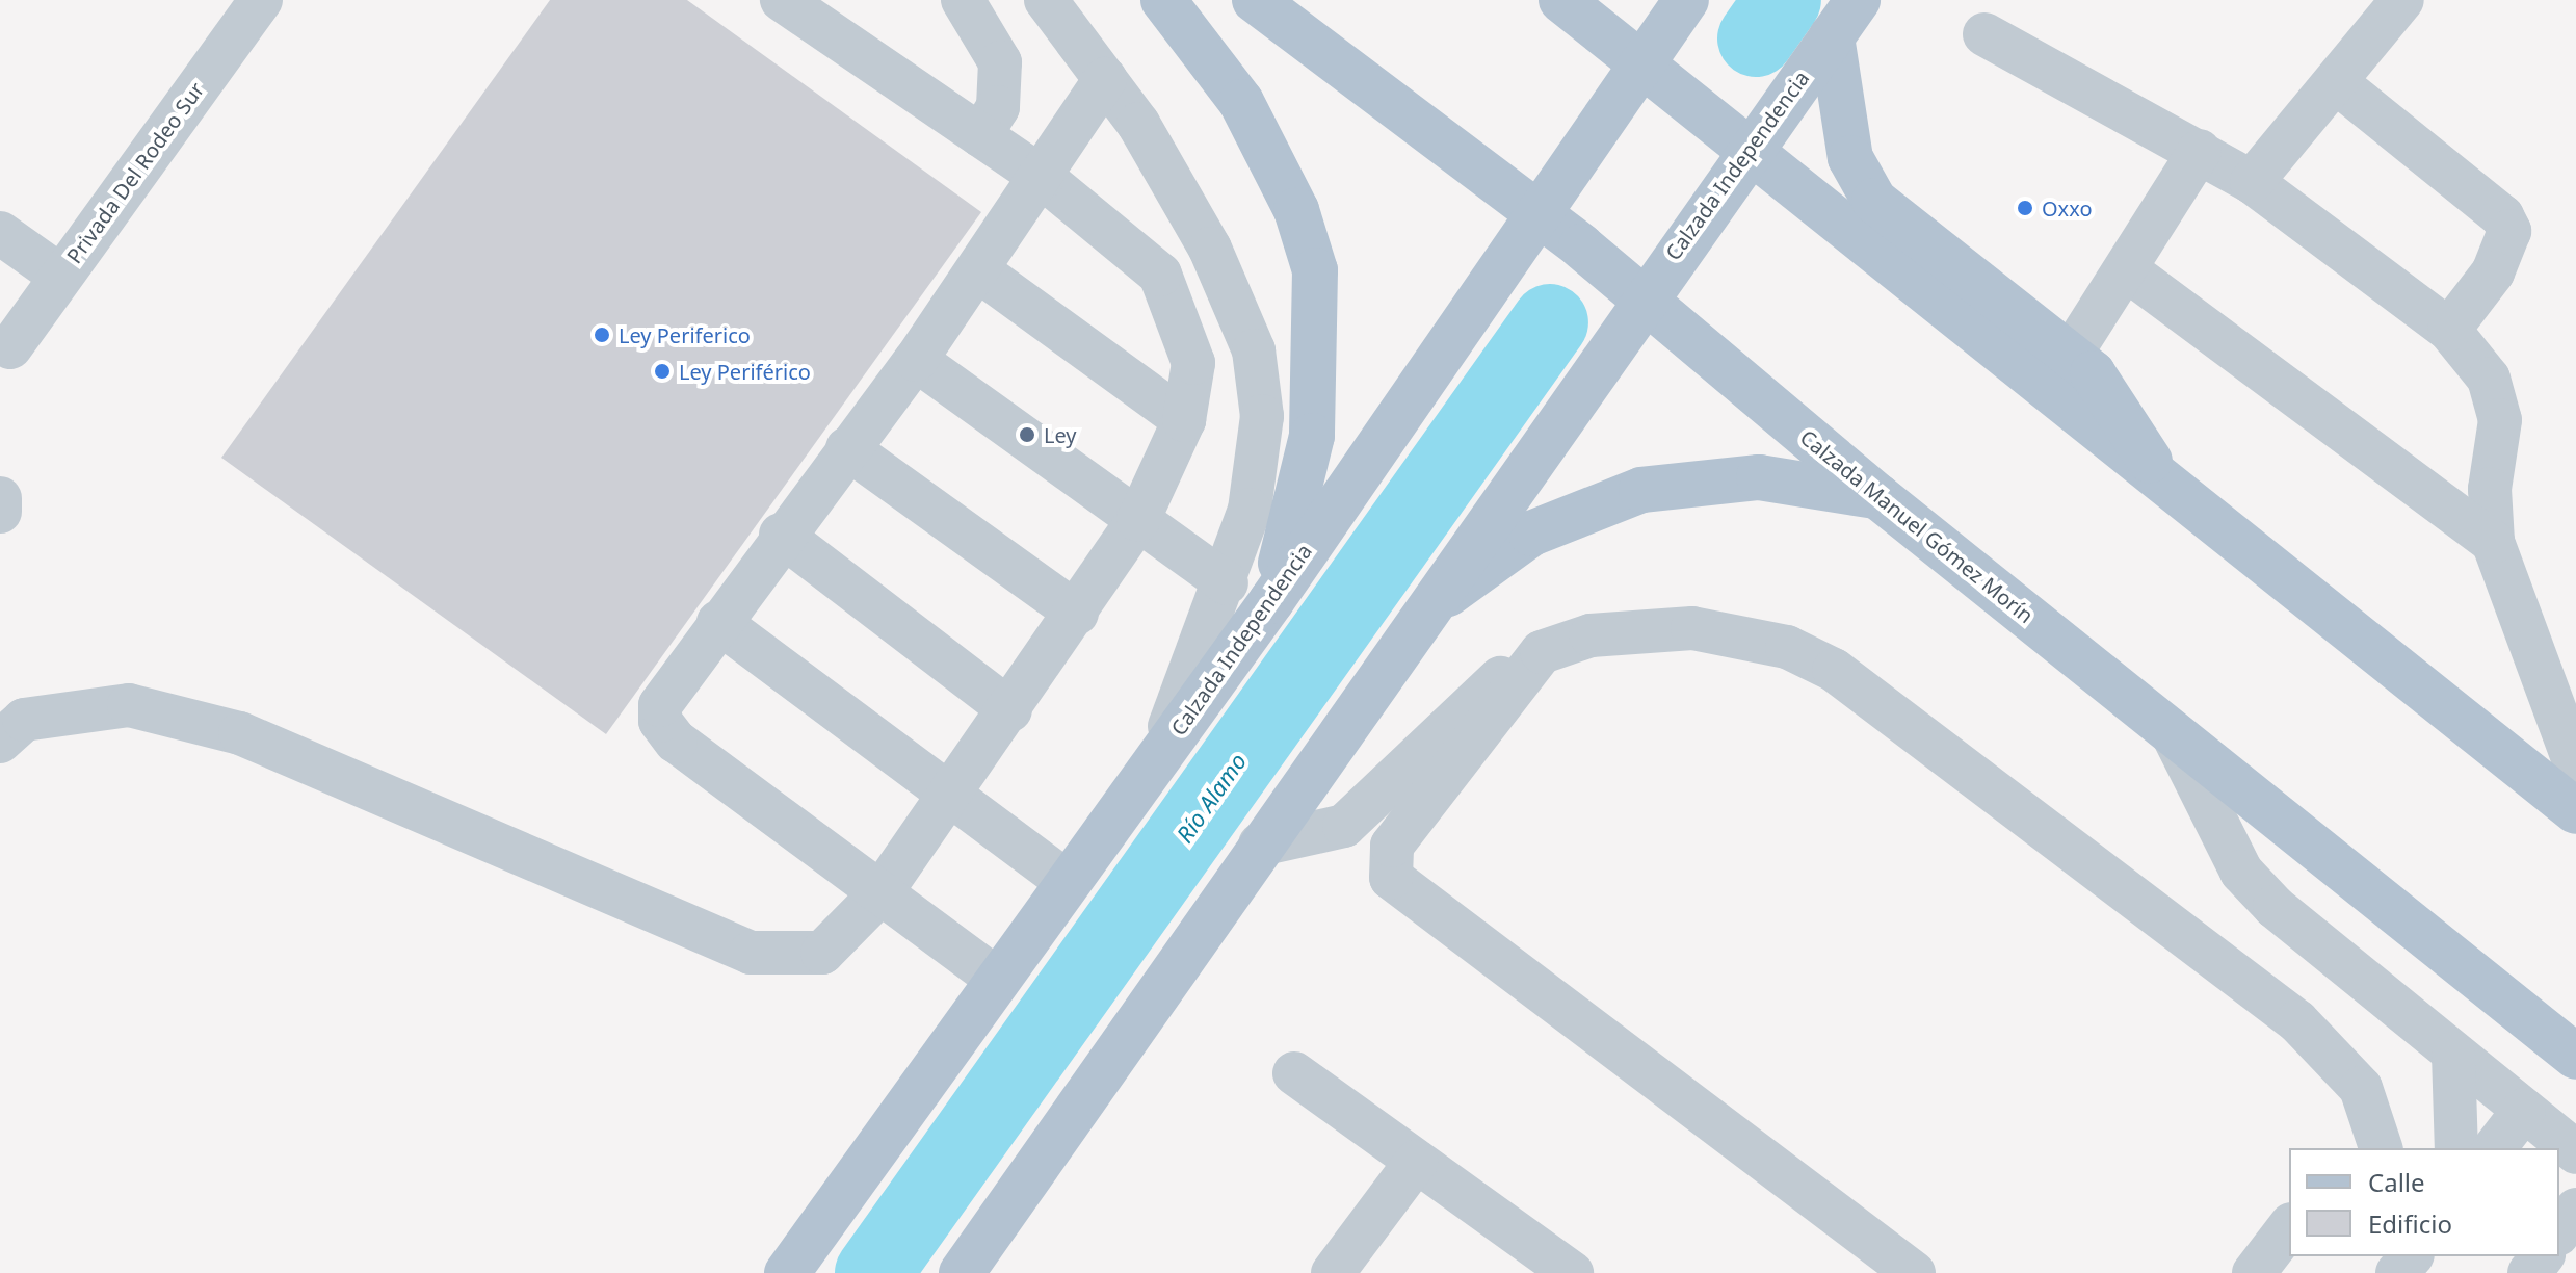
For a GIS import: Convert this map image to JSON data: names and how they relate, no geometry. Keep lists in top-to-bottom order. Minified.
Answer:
{"streets":{"main road":["Calzada Independencia","Calzada Manuel Gómez Morín"],"street":["Privada Del Rodeo Sur"]},"crossings":[["Calzada Independencia","Calzada Manuel Gómez Morín"]],"water":["Río Alamo"],"places":["Oxxo","Ley Periferico","Ley Periférico","Ley"],"legend":["Calle","Edificio"]}
